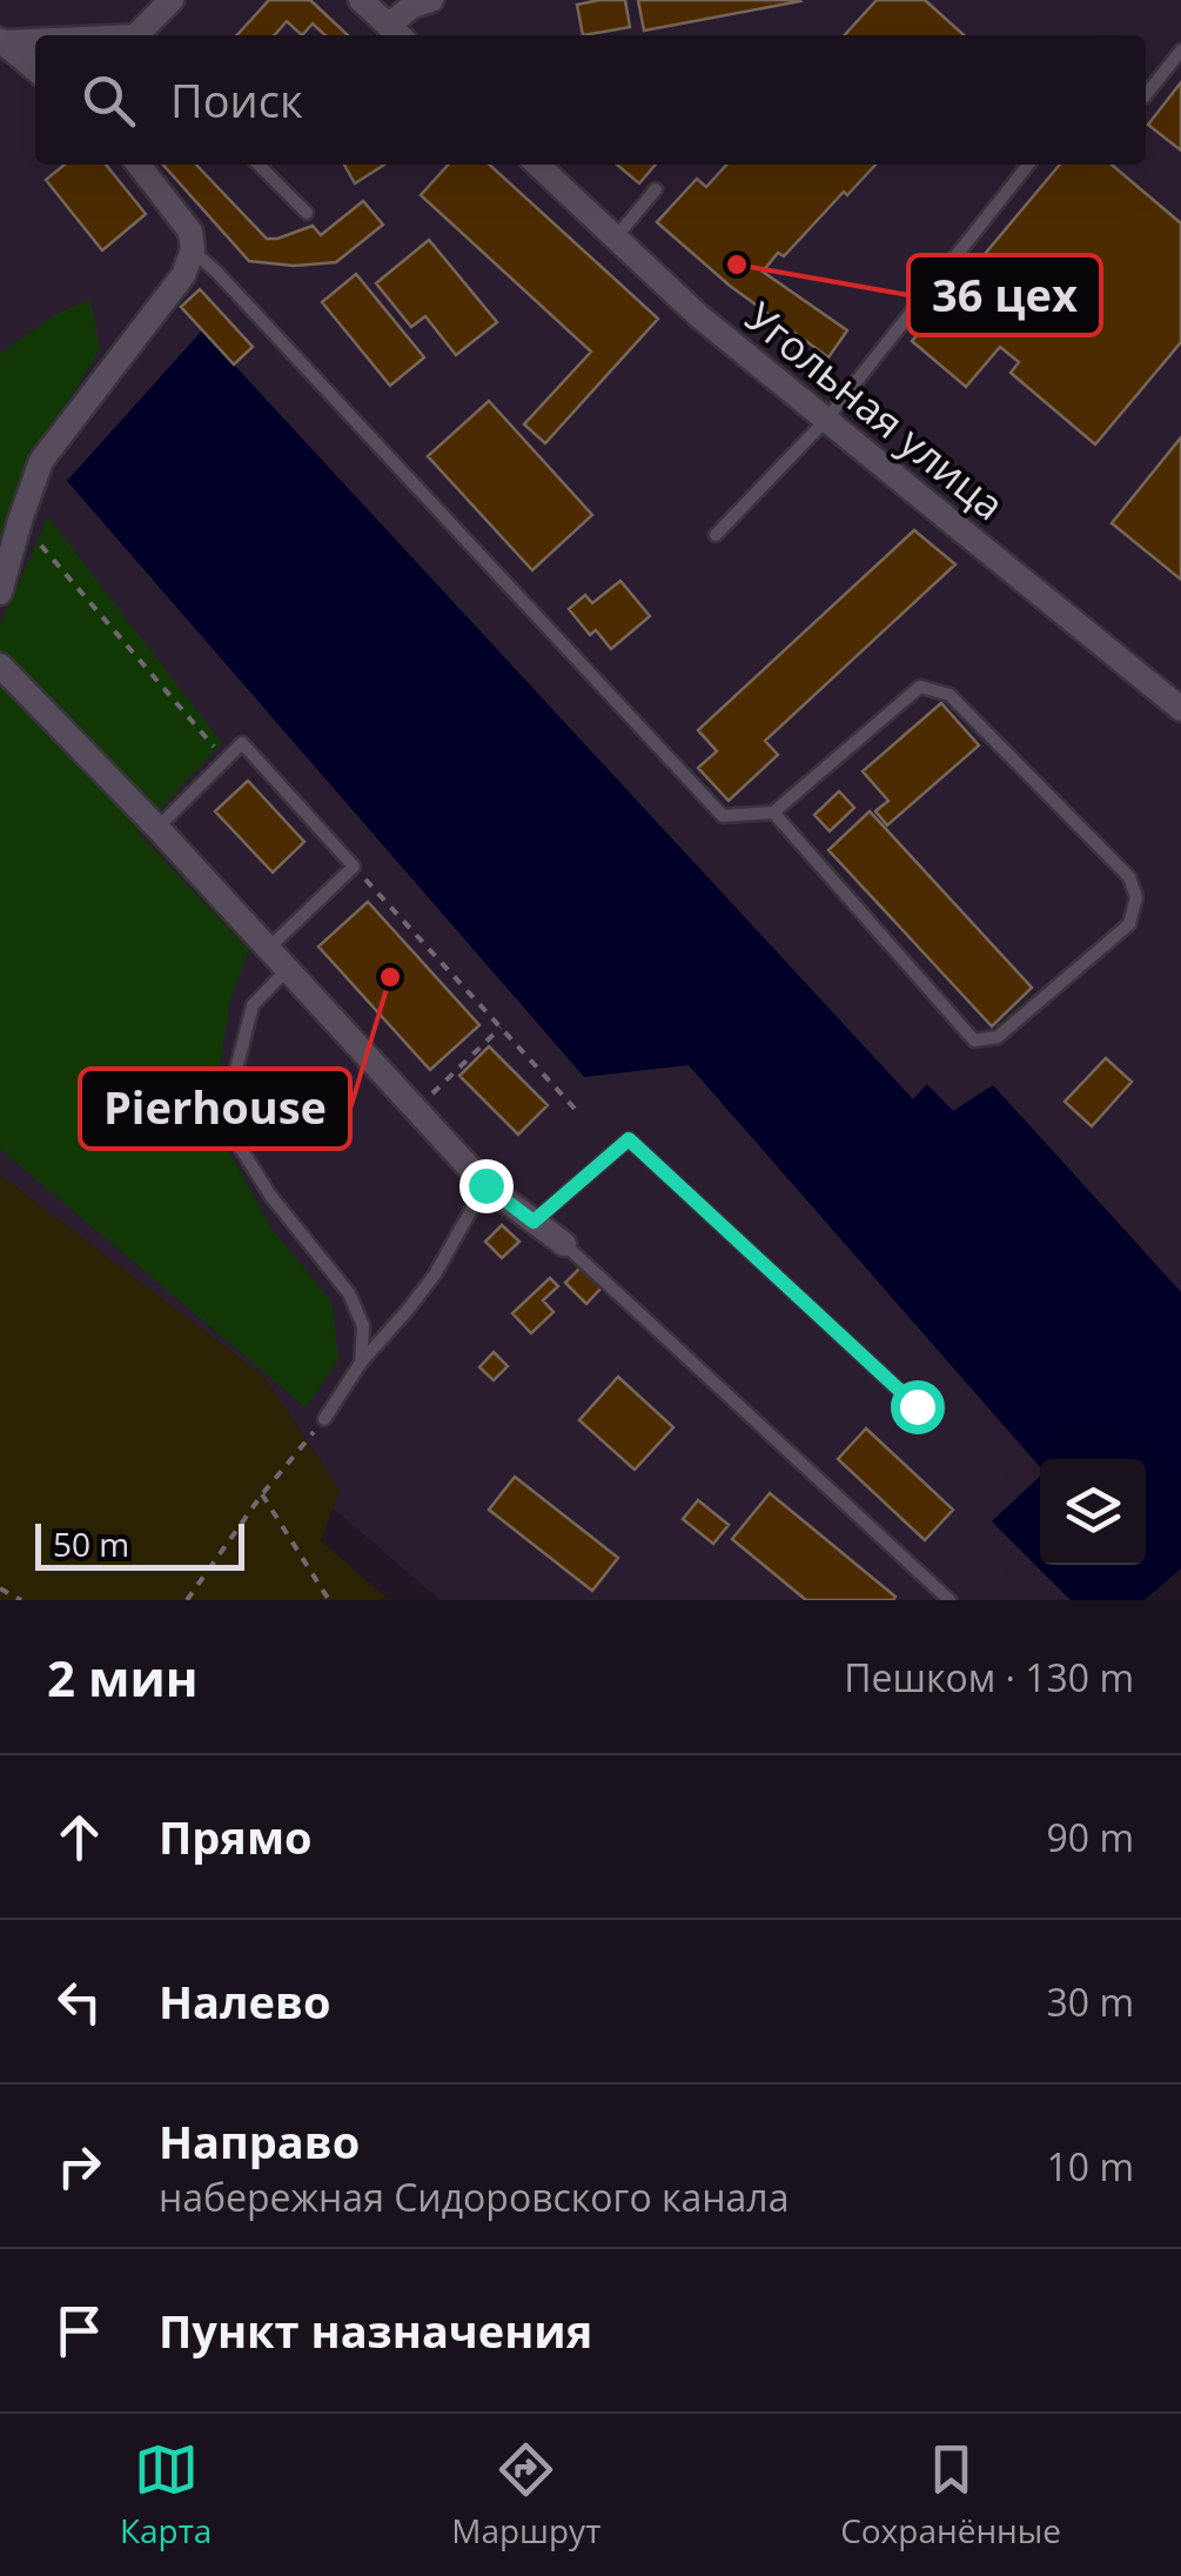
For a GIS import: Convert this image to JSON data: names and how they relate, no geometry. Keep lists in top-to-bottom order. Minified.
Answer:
{"streets":{"street":["Угольная улица"]},"places":["36 цех","Pierhouse"],"scale_bar":"50 m","page":{"search":"Поиск","scale":"50 m","heading":["2 мин","Пешком · 130 m"],"list":[["Прямо","90 m"],["Налево","30 m"],["Направо","набережная Сидоровского канала","10 m"],"Пункт назначения"],"nav":["Карта","Маршрут","Сохранённые"]}}
